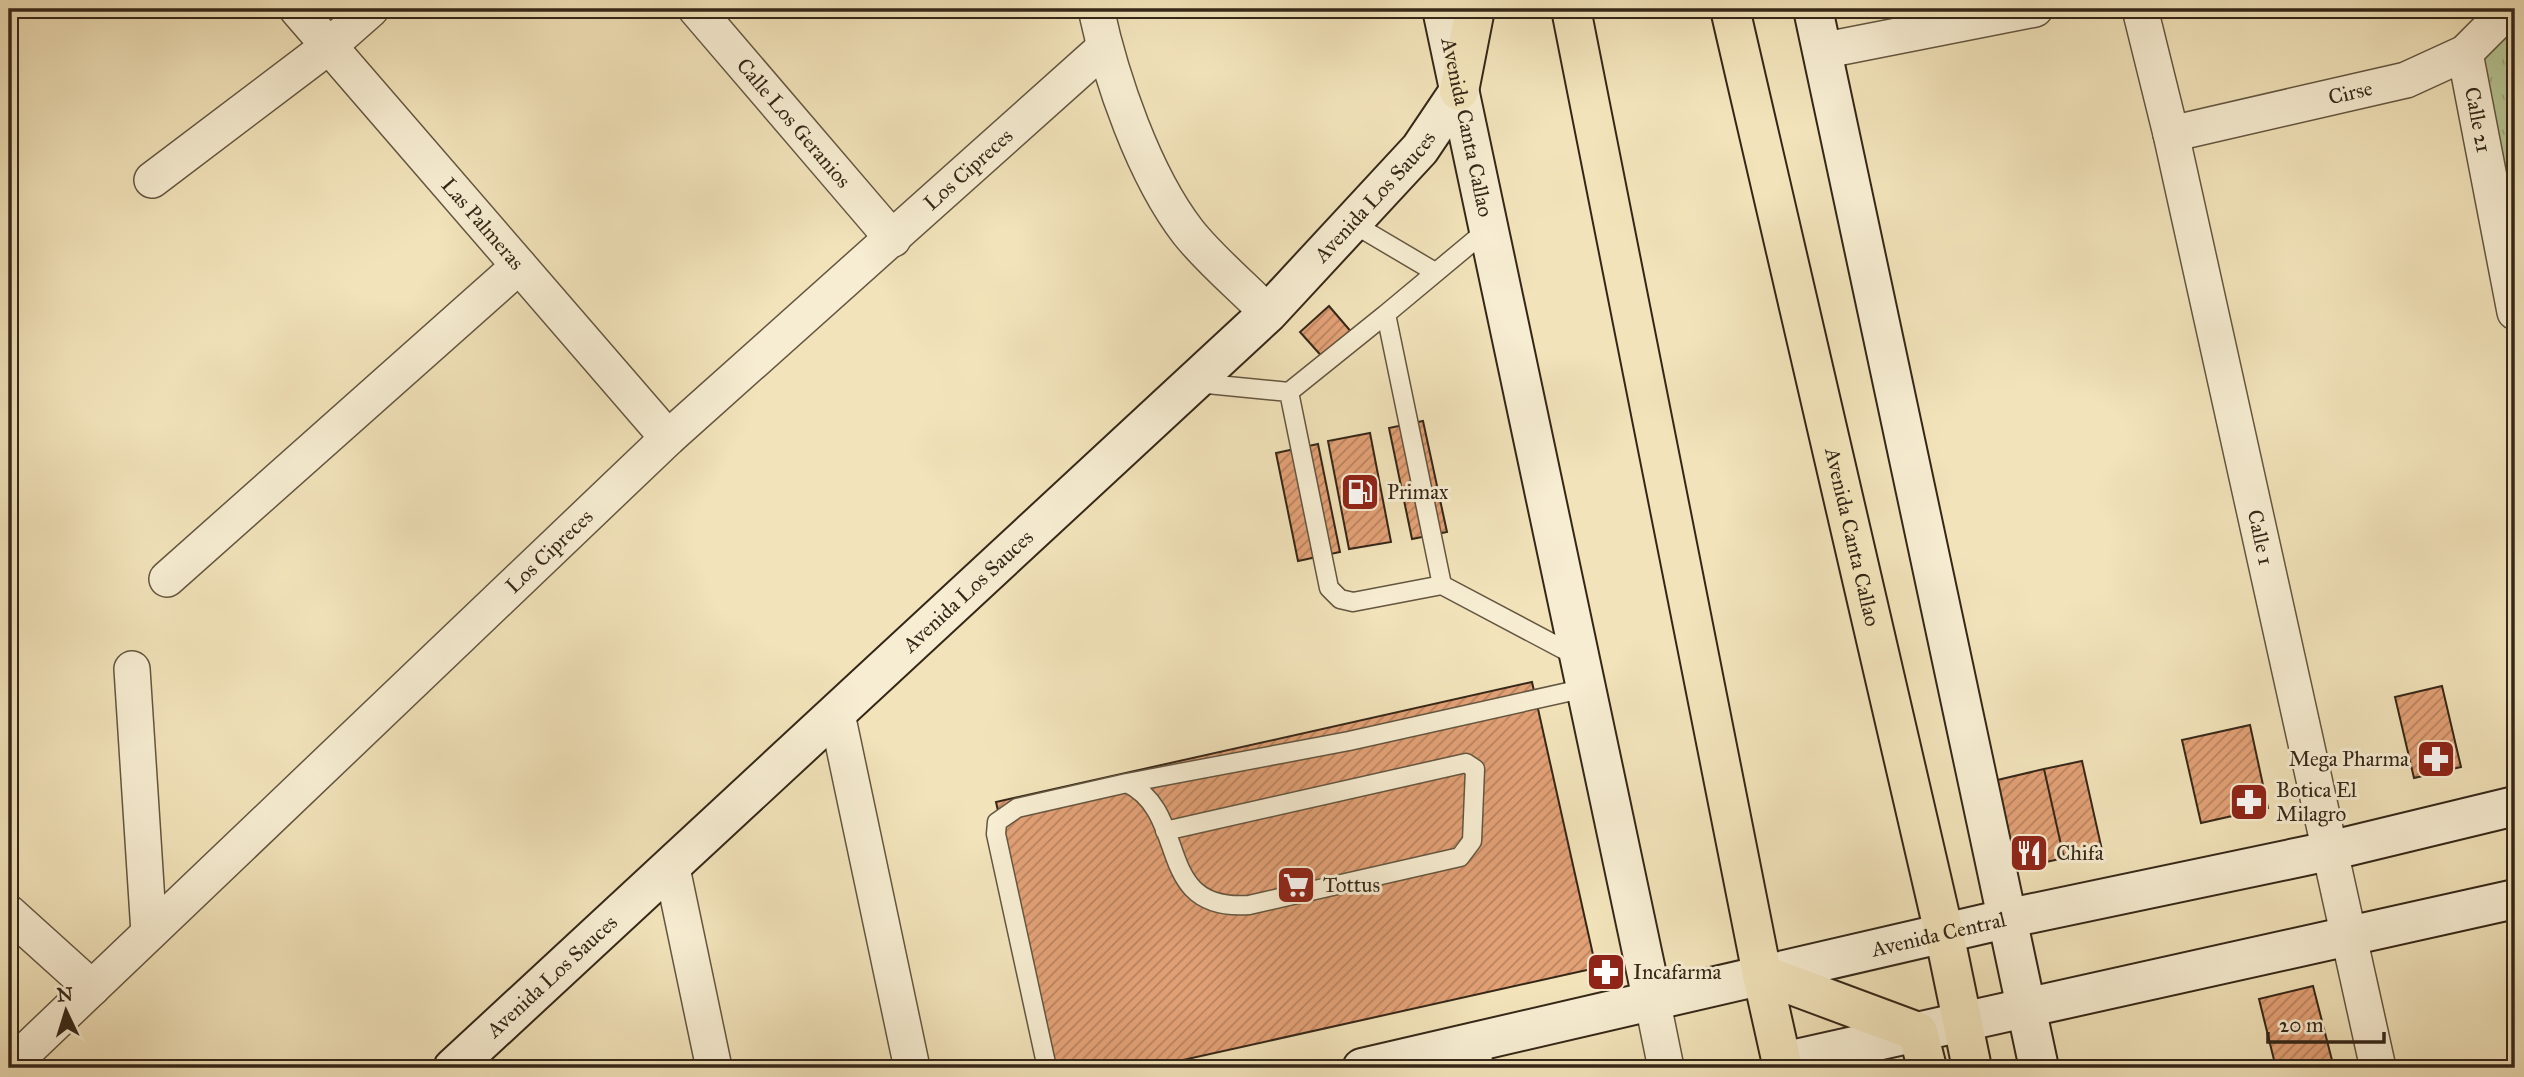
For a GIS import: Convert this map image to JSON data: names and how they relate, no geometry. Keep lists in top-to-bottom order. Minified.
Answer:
{"streets":{"main road":["Avenida Canta Callao"],"street":["Cirse","Calle 21","Calle Los Geranios","Los Cipreces","Avenida Los Sauces","Las Palmeras","Calle 1","Avenida Central"]},"crossings":[["Cirse","Calle 21"],["Cirse","Calle 1"],["Calle Los Geranios","Los Cipreces"],["Avenida Canta Callao","Avenida Los Sauces"],["Avenida Canta Callao","Avenida Central"],["Los Cipreces","Las Palmeras"],["Calle 1","Avenida Central"]],"places":{"fuel station":["Primax"],"pharmacy":["Mega Pharma","Botica El Milagro","Incafarma"],"restaurant":["Chifa"],"supermarket":["Tottus"]},"scale_bar":"20 m","north":"top"}
